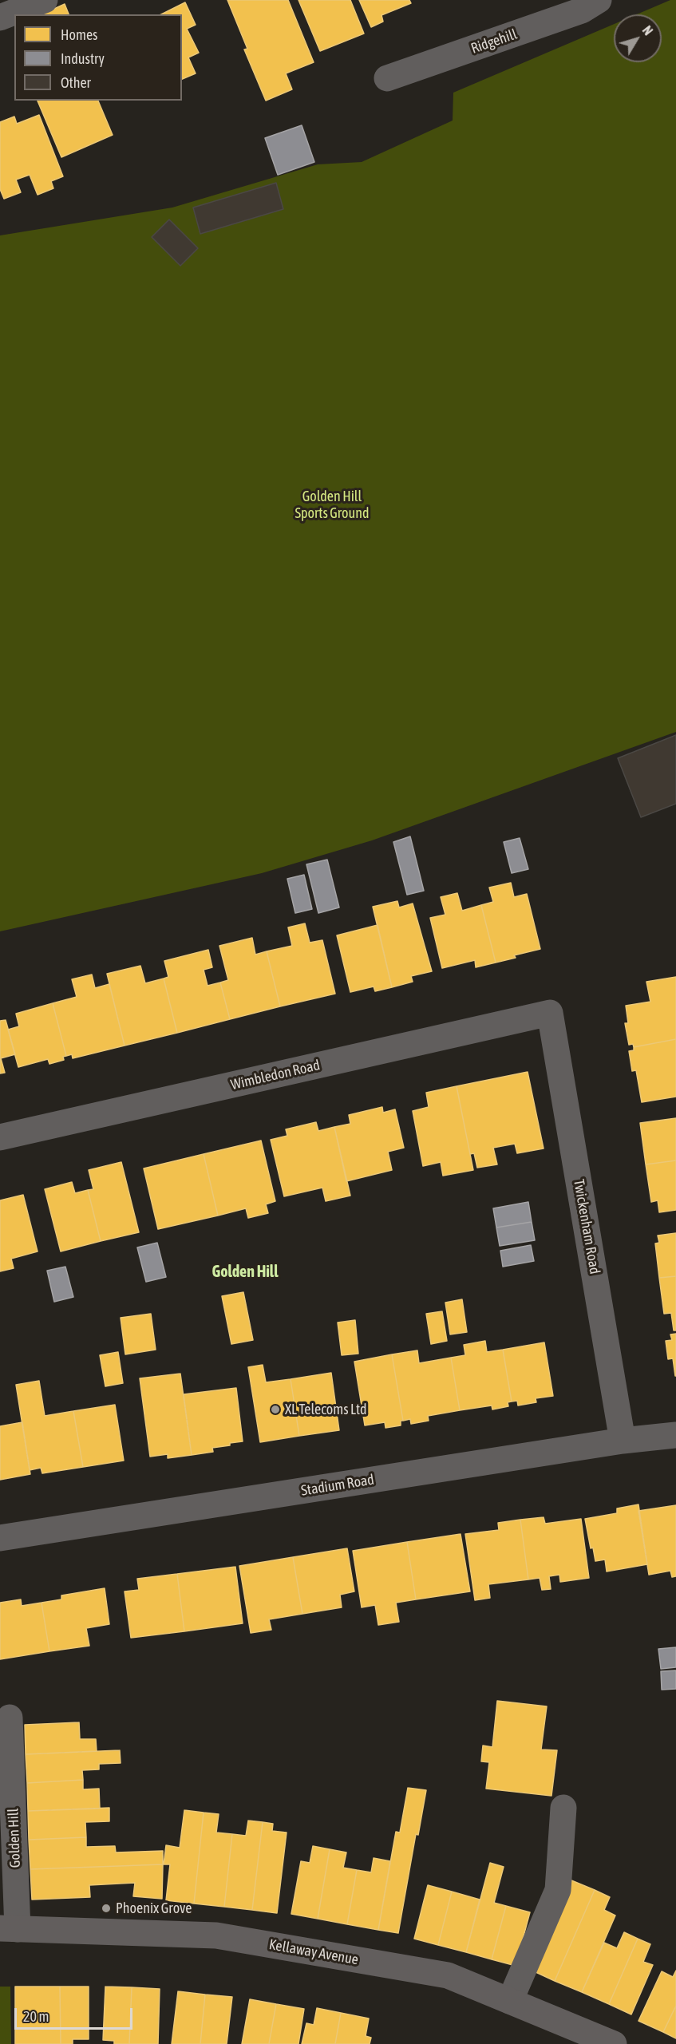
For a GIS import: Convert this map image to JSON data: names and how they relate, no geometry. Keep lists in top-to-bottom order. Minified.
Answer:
{"streets":{"main road":["Kellaway Avenue"],"street":["Ridgehill","Wimbledon Road","Twickenham Road","Stadium Road","Golden Hill"]},"crossings":[["Wimbledon Road","Twickenham Road"],["Twickenham Road","Stadium Road"],["Golden Hill","Kellaway Avenue"]],"districts":["Golden Hill"],"parks":["Golden Hill Sports Ground"],"places":["XL Telecoms Ltd","Phoenix Grove"],"legend":["Homes","Industry","Other"],"scale_bar":"20 m","north":"top right"}
